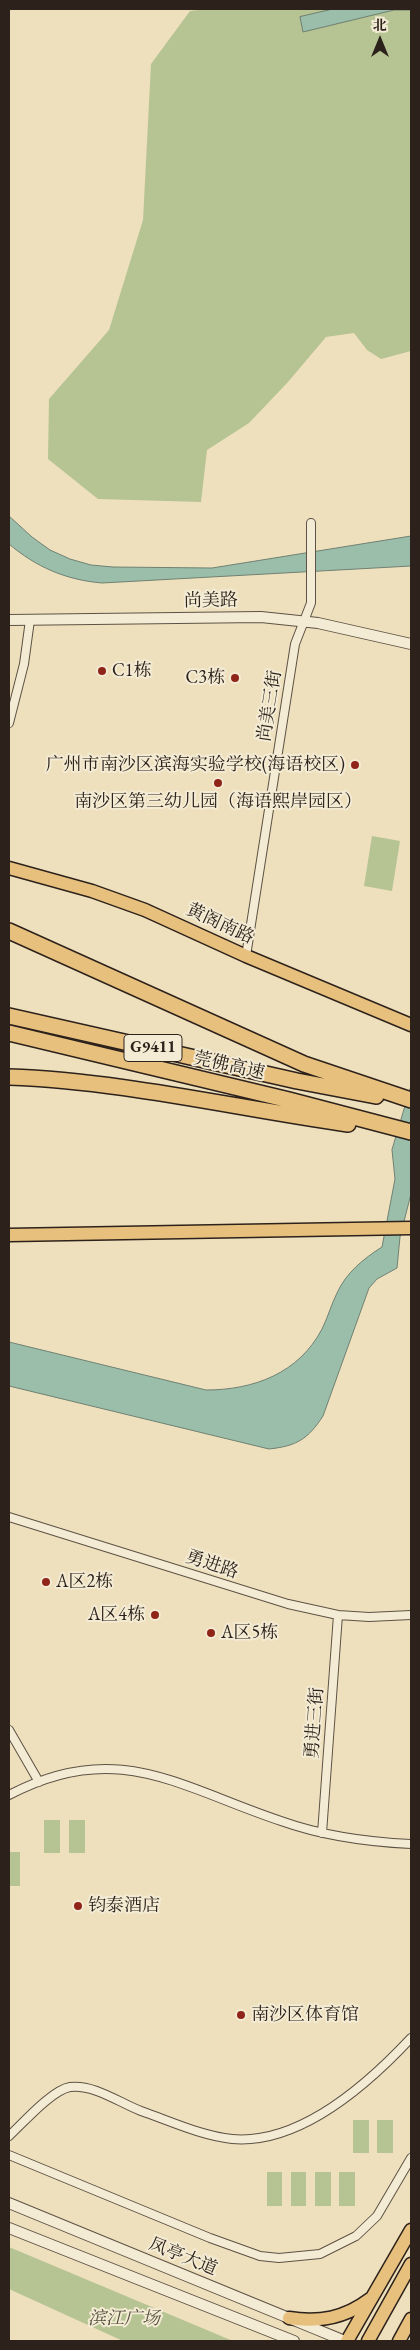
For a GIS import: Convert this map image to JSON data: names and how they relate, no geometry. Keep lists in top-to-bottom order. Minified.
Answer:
{"streets":{"highway":["G9411","莞佛高速"],"main road":["黄阁南路"],"street":["尚美路","尚美三街","勇进路","勇进三街","凤亭大道"]},"crossings":[["尚美路","尚美三街"],["尚美三街","黄阁南路"],["勇进路","勇进三街"]],"parks":["滨江广场"],"places":["C1栋","C3栋","广州市南沙区滨海实验学校(海语校区)","南沙区第三幼儿园（海语熙岸园区）","A区2栋","A区4栋","A区5栋","钧泰酒店","南沙区体育馆"],"north":"top"}
